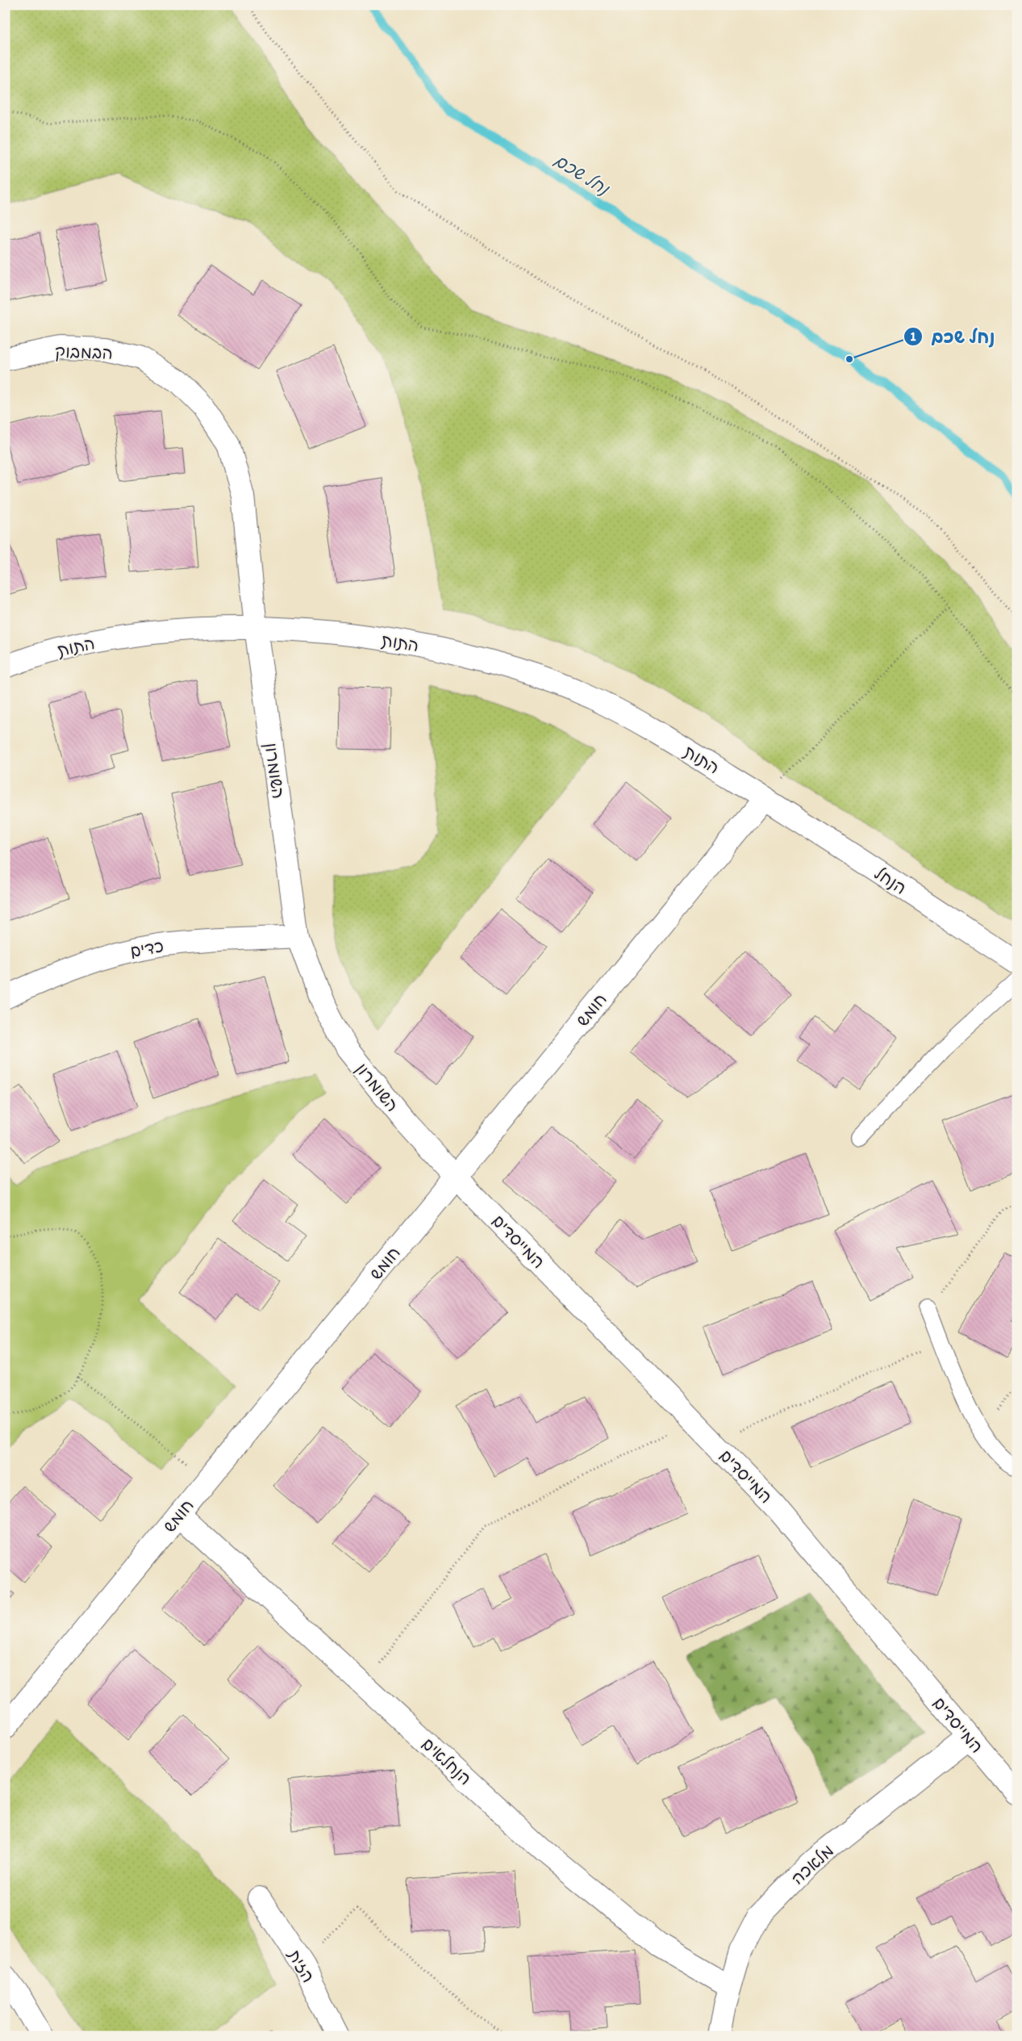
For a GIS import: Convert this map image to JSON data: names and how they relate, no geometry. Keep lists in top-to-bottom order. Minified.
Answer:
{"streets":{"street":["הבמבוק","התות","השומרון","הנחל","כדים","חומש","המייסדים","הנחלאים","מלאכה","הזית"]},"crossings":[["הבמבוק","השומרון"],["התות","השומרון"],["התות","הנחל"],["התות","חומש"],["השומרון","כדים"],["השומרון","חומש"],["השומרון","המייסדים"],["הנחל","חומש"],["חומש","המייסדים"],["חומש","הנחלאים"],["המייסדים","מלאכה"],["הנחלאים","מלאכה"]],"water":["נחל שכם"],"places":["נחל שכם"]}
